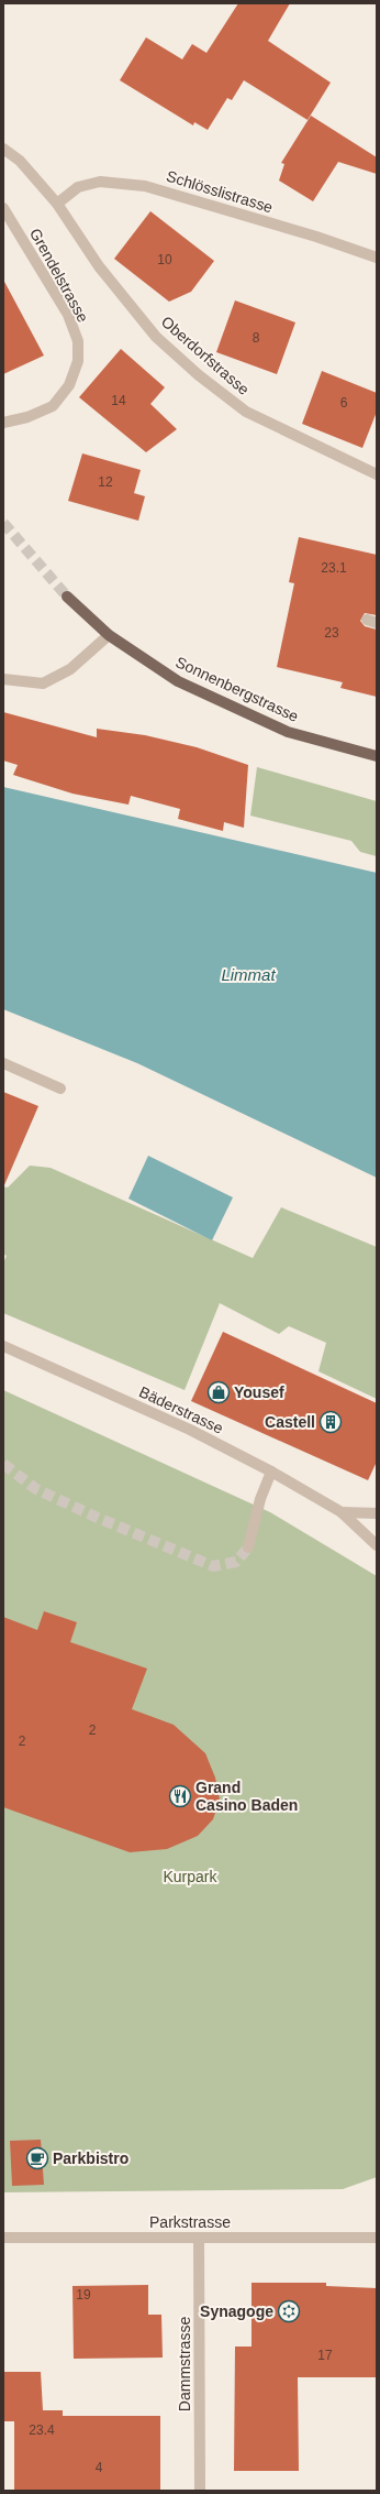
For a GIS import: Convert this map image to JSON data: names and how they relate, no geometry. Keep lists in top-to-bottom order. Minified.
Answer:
{"streets":{"main road":["Sonnenbergstrasse"],"street":["Schlösslistrasse","Grendelstrasse","Oberdorfstrasse","Bäderstrasse","Parkstrasse","Dammstrasse"]},"crossings":[["Schlösslistrasse","Oberdorfstrasse"],["Parkstrasse","Dammstrasse"]],"water":["Limmat"],"parks":["Kurpark"],"places":{"shop":["Yousef"],"building":["Castell"],"restaurant":["Grand Casino Baden"],"cafe":["Parkbistro"],"synagogue":["Synagoge"]},"house_numbers":["10","8","14","6","12","23.1","23","2","2","19","17","23.4","4"]}
